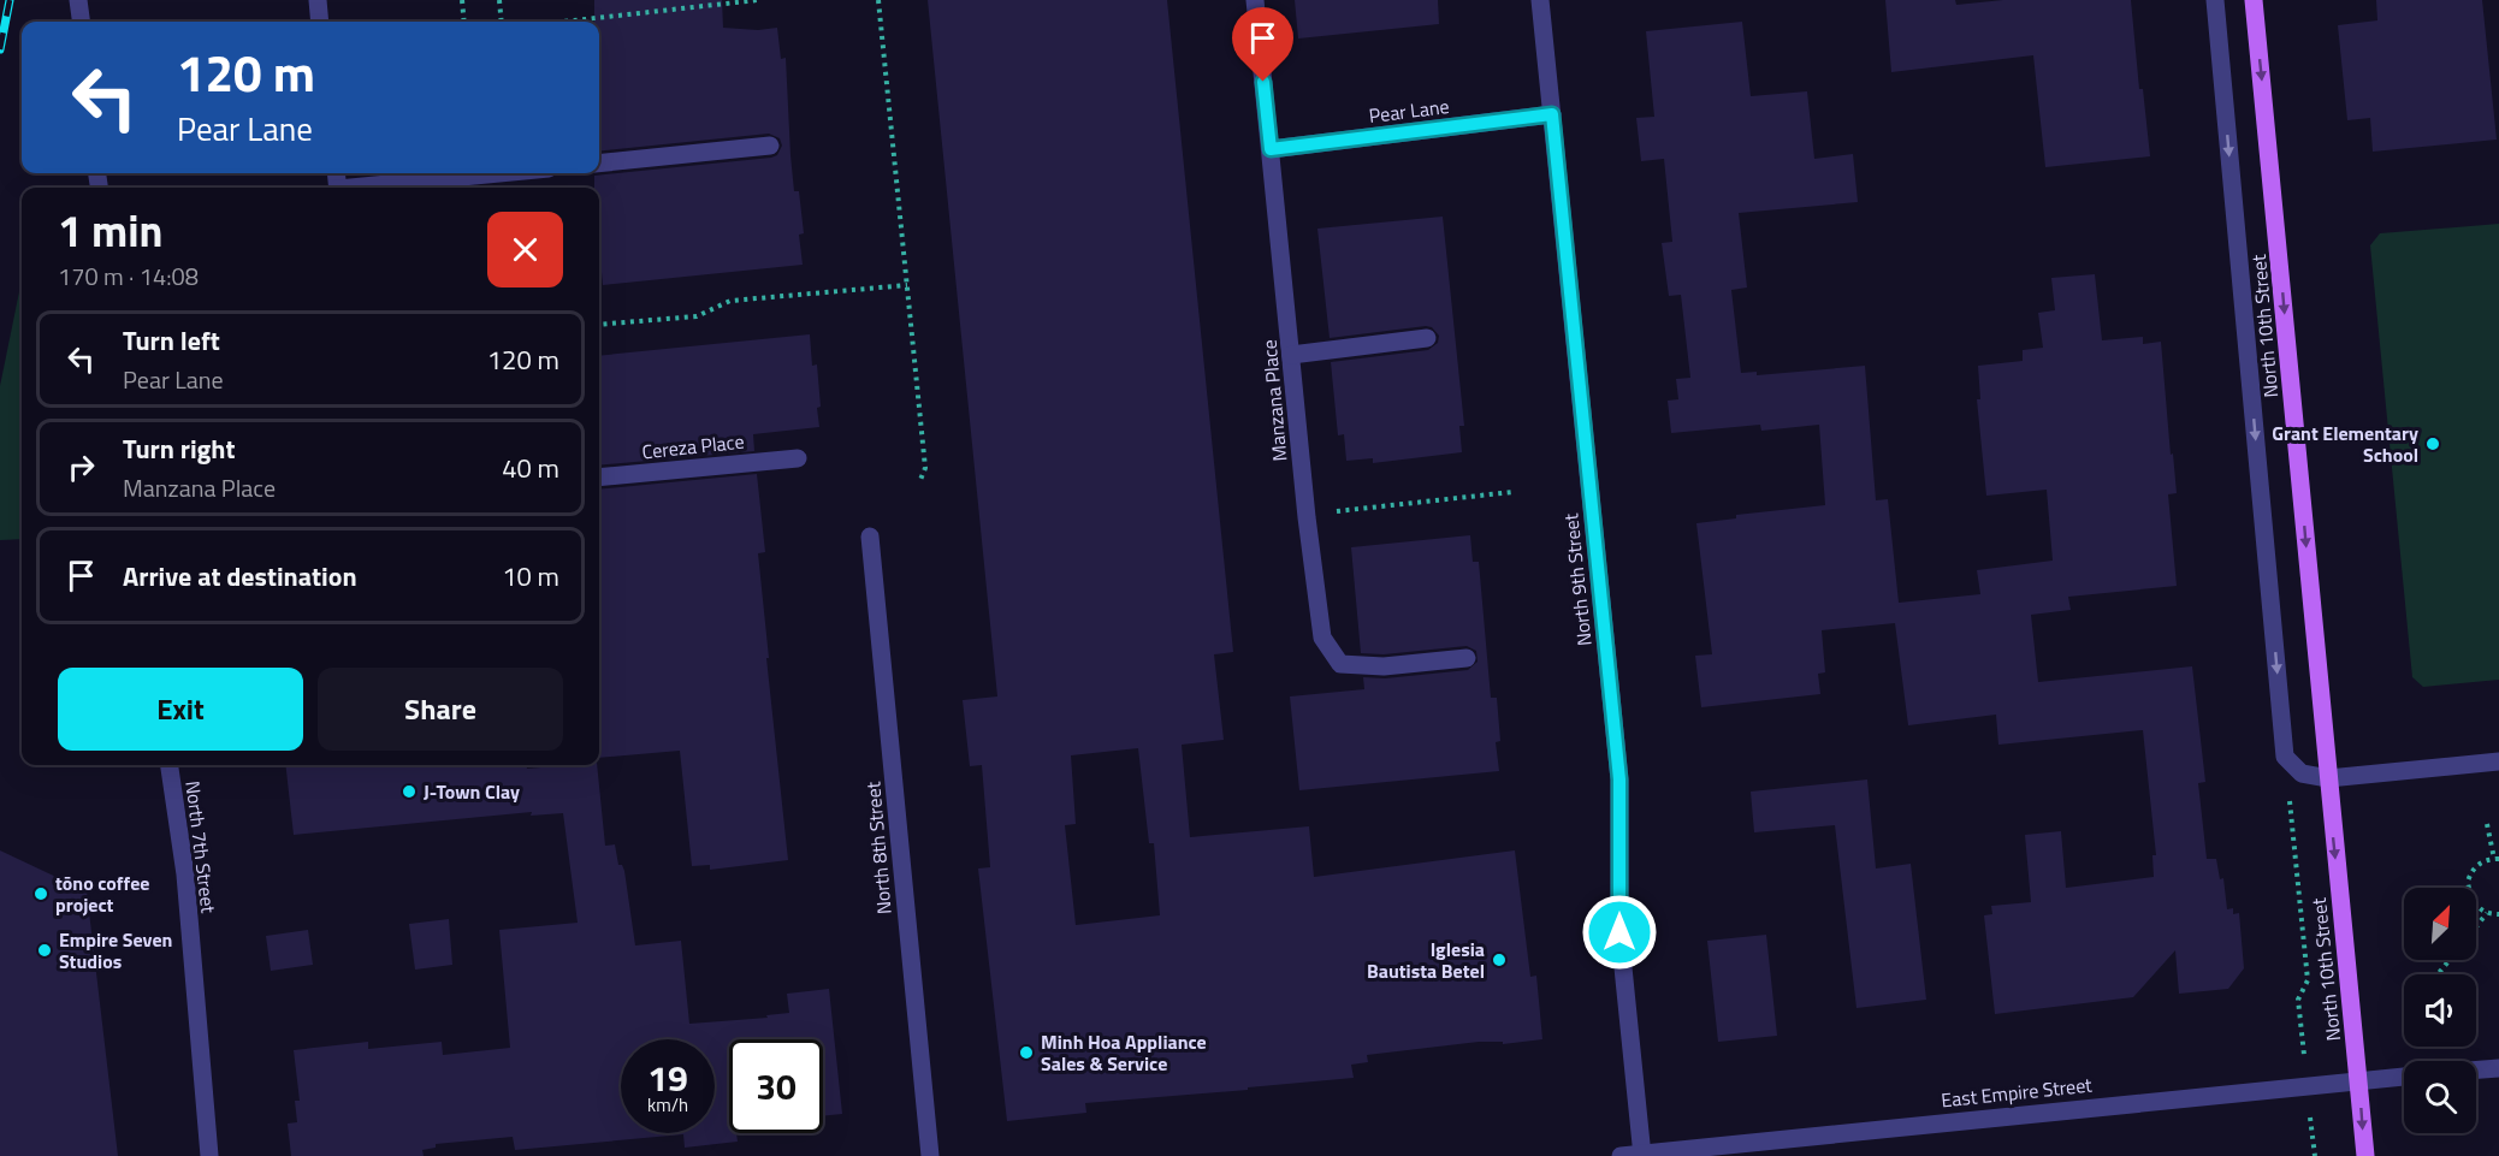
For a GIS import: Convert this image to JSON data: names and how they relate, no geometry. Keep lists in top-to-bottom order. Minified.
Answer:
{"streets":{"main road":["North 10th Street"],"street":["Pear Lane","Manzana Place","Cereza Place","North 9th Street","North 7th Street","North 8th Street","East Empire Street"]},"crossings":[["Pear Lane","Manzana Place"],["Pear Lane","North 9th Street"],["North 10th Street","East Empire Street"],["North 9th Street","East Empire Street"]],"one_way":["North 10th Street"],"places":["Grant Elementary School","J-Town Clay","tōno coffee project","Empire Seven Studios","Iglesia Bautista Betel","Minh Hoa Appliance Sales & Service"],"north":"top right","page":{"turn":["120 m","Pear Lane"],"heading":["1 min","170 m · 14:08"],"list":[{"name":"Turn left","note":"Pear Lane","value":"120 m"},{"name":"Turn right","note":"Manzana Place","value":"40 m"},{"name":"Arrive at destination","value":"10 m"}],"buttons":["Exit","Share"],"speed":"19 km/h","limit":"30"}}
